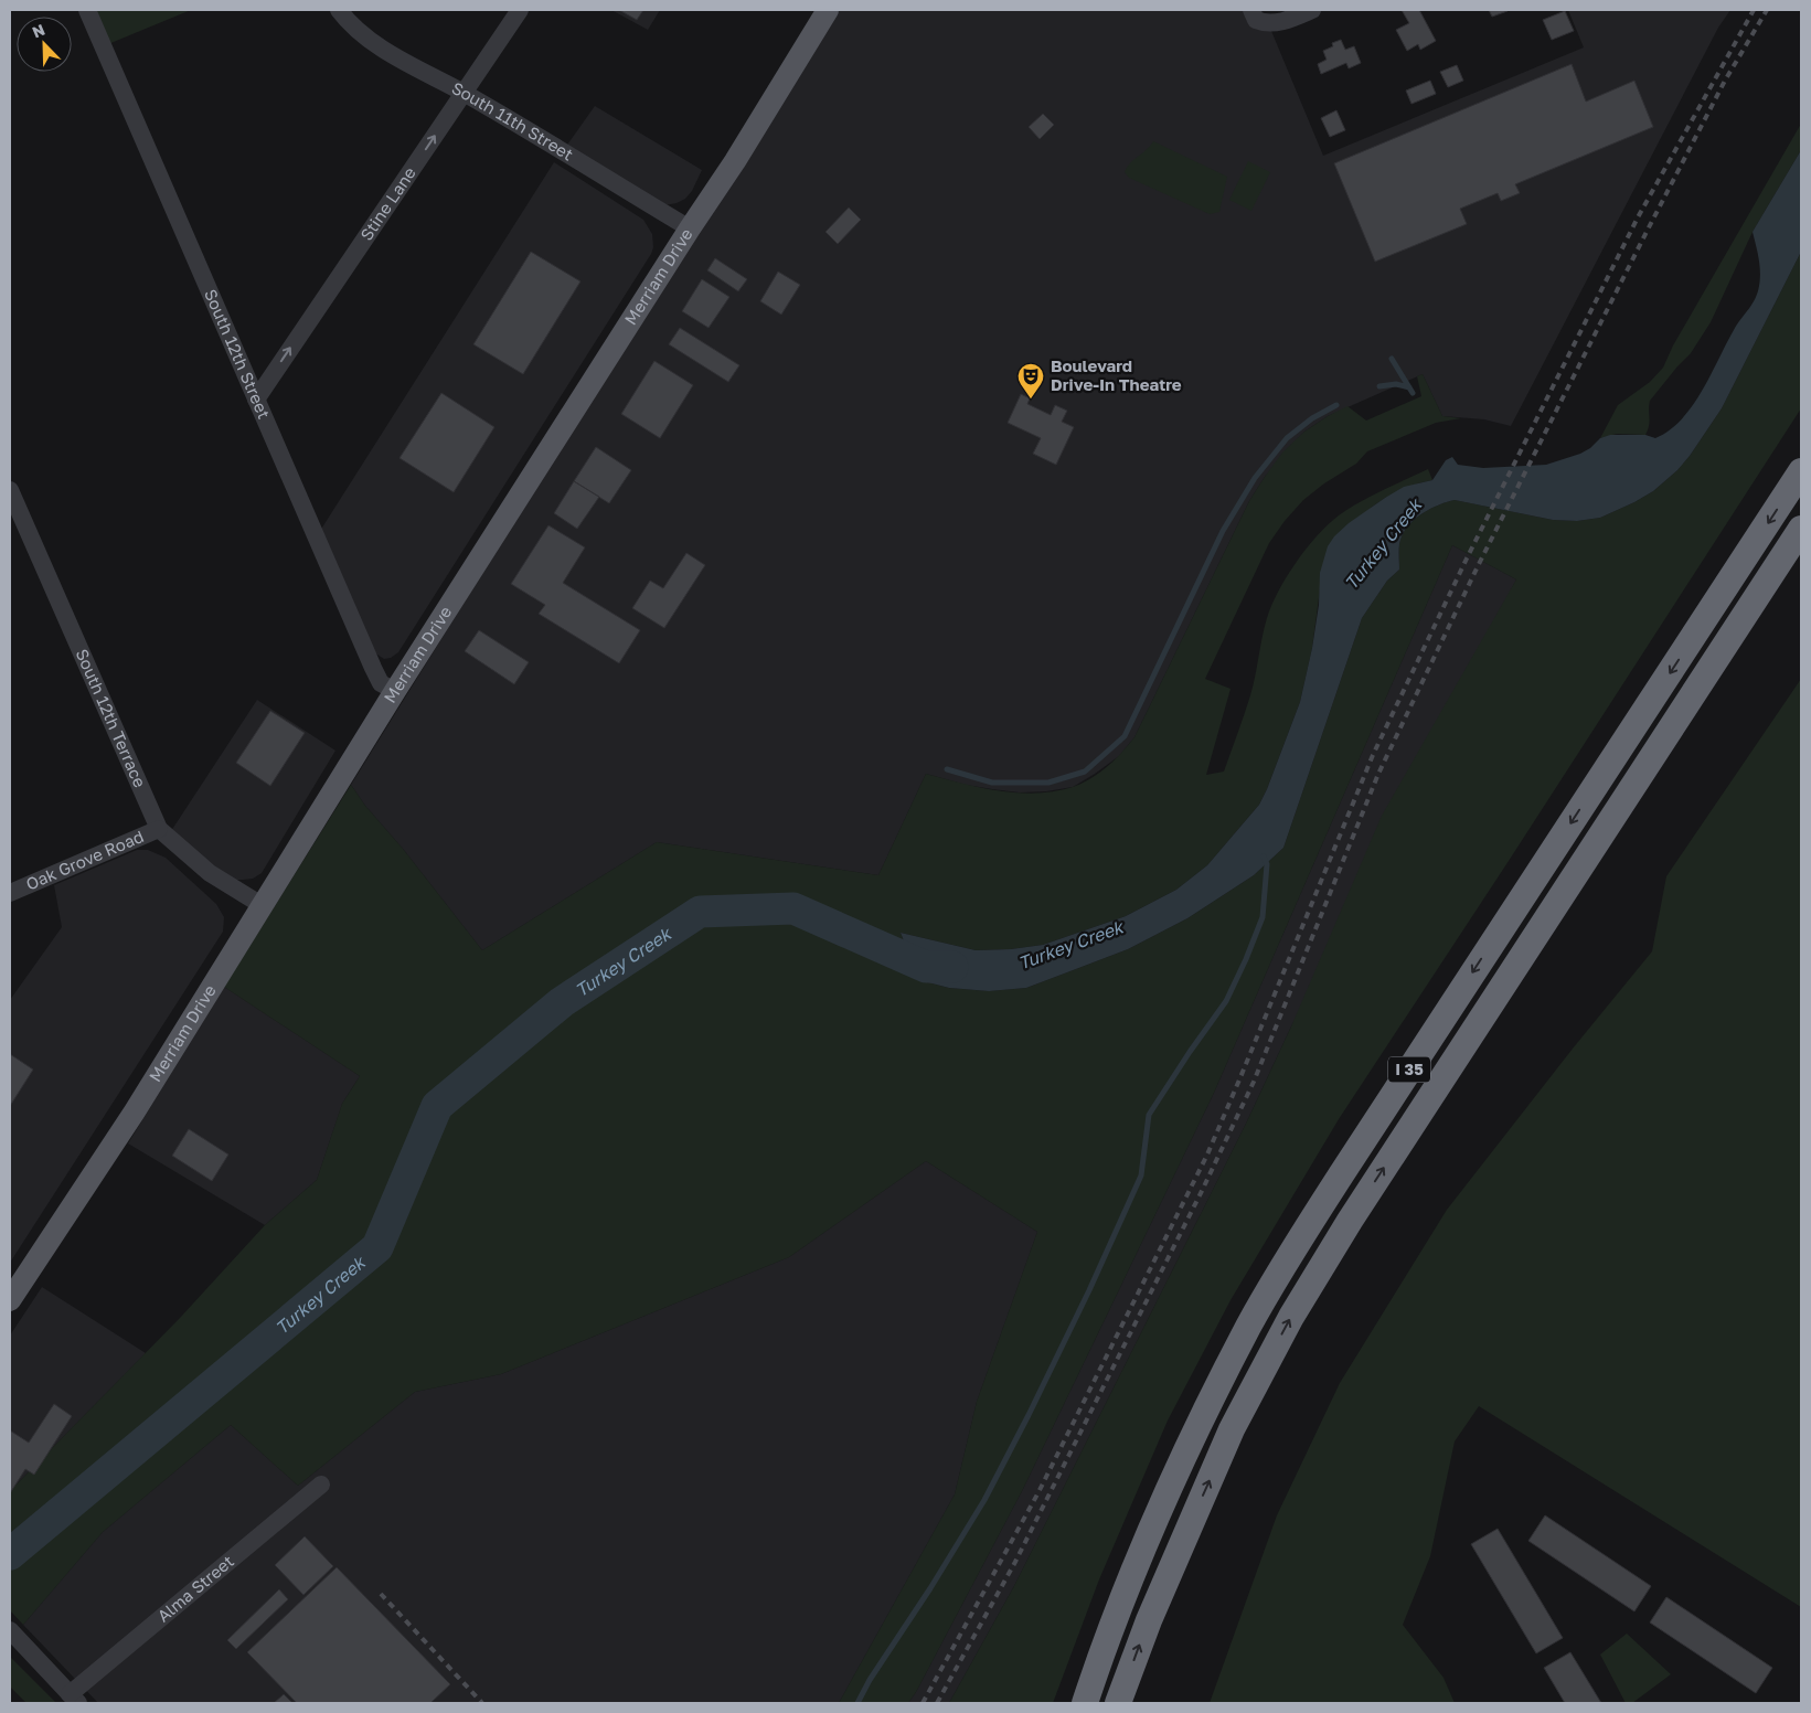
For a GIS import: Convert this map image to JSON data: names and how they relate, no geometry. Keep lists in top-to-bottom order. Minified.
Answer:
{"streets":{"highway":["I 35"],"main road":["Merriam Drive"],"street":["South 11th Street","Stine Lane","South 12th Street","South 12th Terrace","Oak Grove Road","Alma Street"]},"crossings":[["South 11th Street","Stine Lane"],["South 11th Street","Merriam Drive"],["Stine Lane","South 12th Street"],["Merriam Drive","South 12th Street"],["Merriam Drive","South 12th Terrace"],["South 12th Terrace","Oak Grove Road"]],"one_way":["Stine Lane"],"water":["Turkey Creek"],"places":{"theatre":["Boulevard Drive-In Theatre"]},"north":"top left"}
